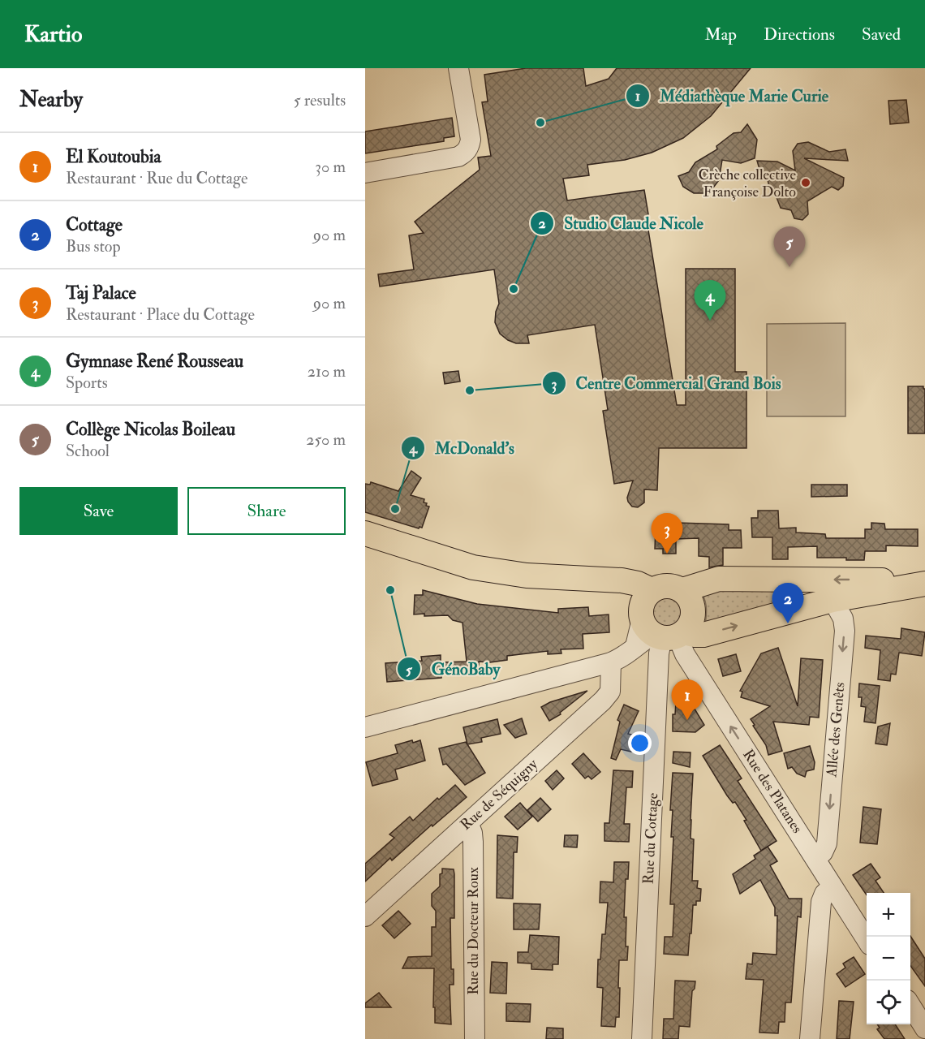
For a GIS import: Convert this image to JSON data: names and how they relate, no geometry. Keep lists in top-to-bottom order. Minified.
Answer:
{"streets":{"street":["Allée des Genêts","Rue des Platanes","Rue de Séquigny","Rue du Cottage","Rue du Docteur Roux"]},"crossings":[["Allée des Genêts","Rue des Platanes"],["Rue des Platanes","Rue du Cottage"],["Rue de Séquigny","Rue du Docteur Roux"]],"one_way":["Allée des Genêts","Rue des Platanes"],"places":["Médiathèque Marie Curie","Crèche collective Françoise Dolto","Studio Claude Nicole","Centre Commercial Grand Bois","McDonald's","GénoBaby"],"page":{"header":"Kartio","nav":["Map","Directions","Saved"],"heading":["Nearby","5 results"],"list":[{"mark":"1","name":"El Koutoubia","note":"Restaurant · Rue du Cottage","value":"30 m"},{"mark":"2","name":"Cottage","note":"Bus stop","value":"90 m"},{"mark":"3","name":"Taj Palace","note":"Restaurant · Place du Cottage","value":"90 m"},{"mark":"4","name":"Gymnase René Rousseau","note":"Sports","value":"210 m"},{"mark":"5","name":"Collège Nicolas Boileau","note":"School","value":"250 m"}],"pins":["5","4","3","2","1"],"buttons":["Save","Share"],"map_buttons":["+","−"]}}
